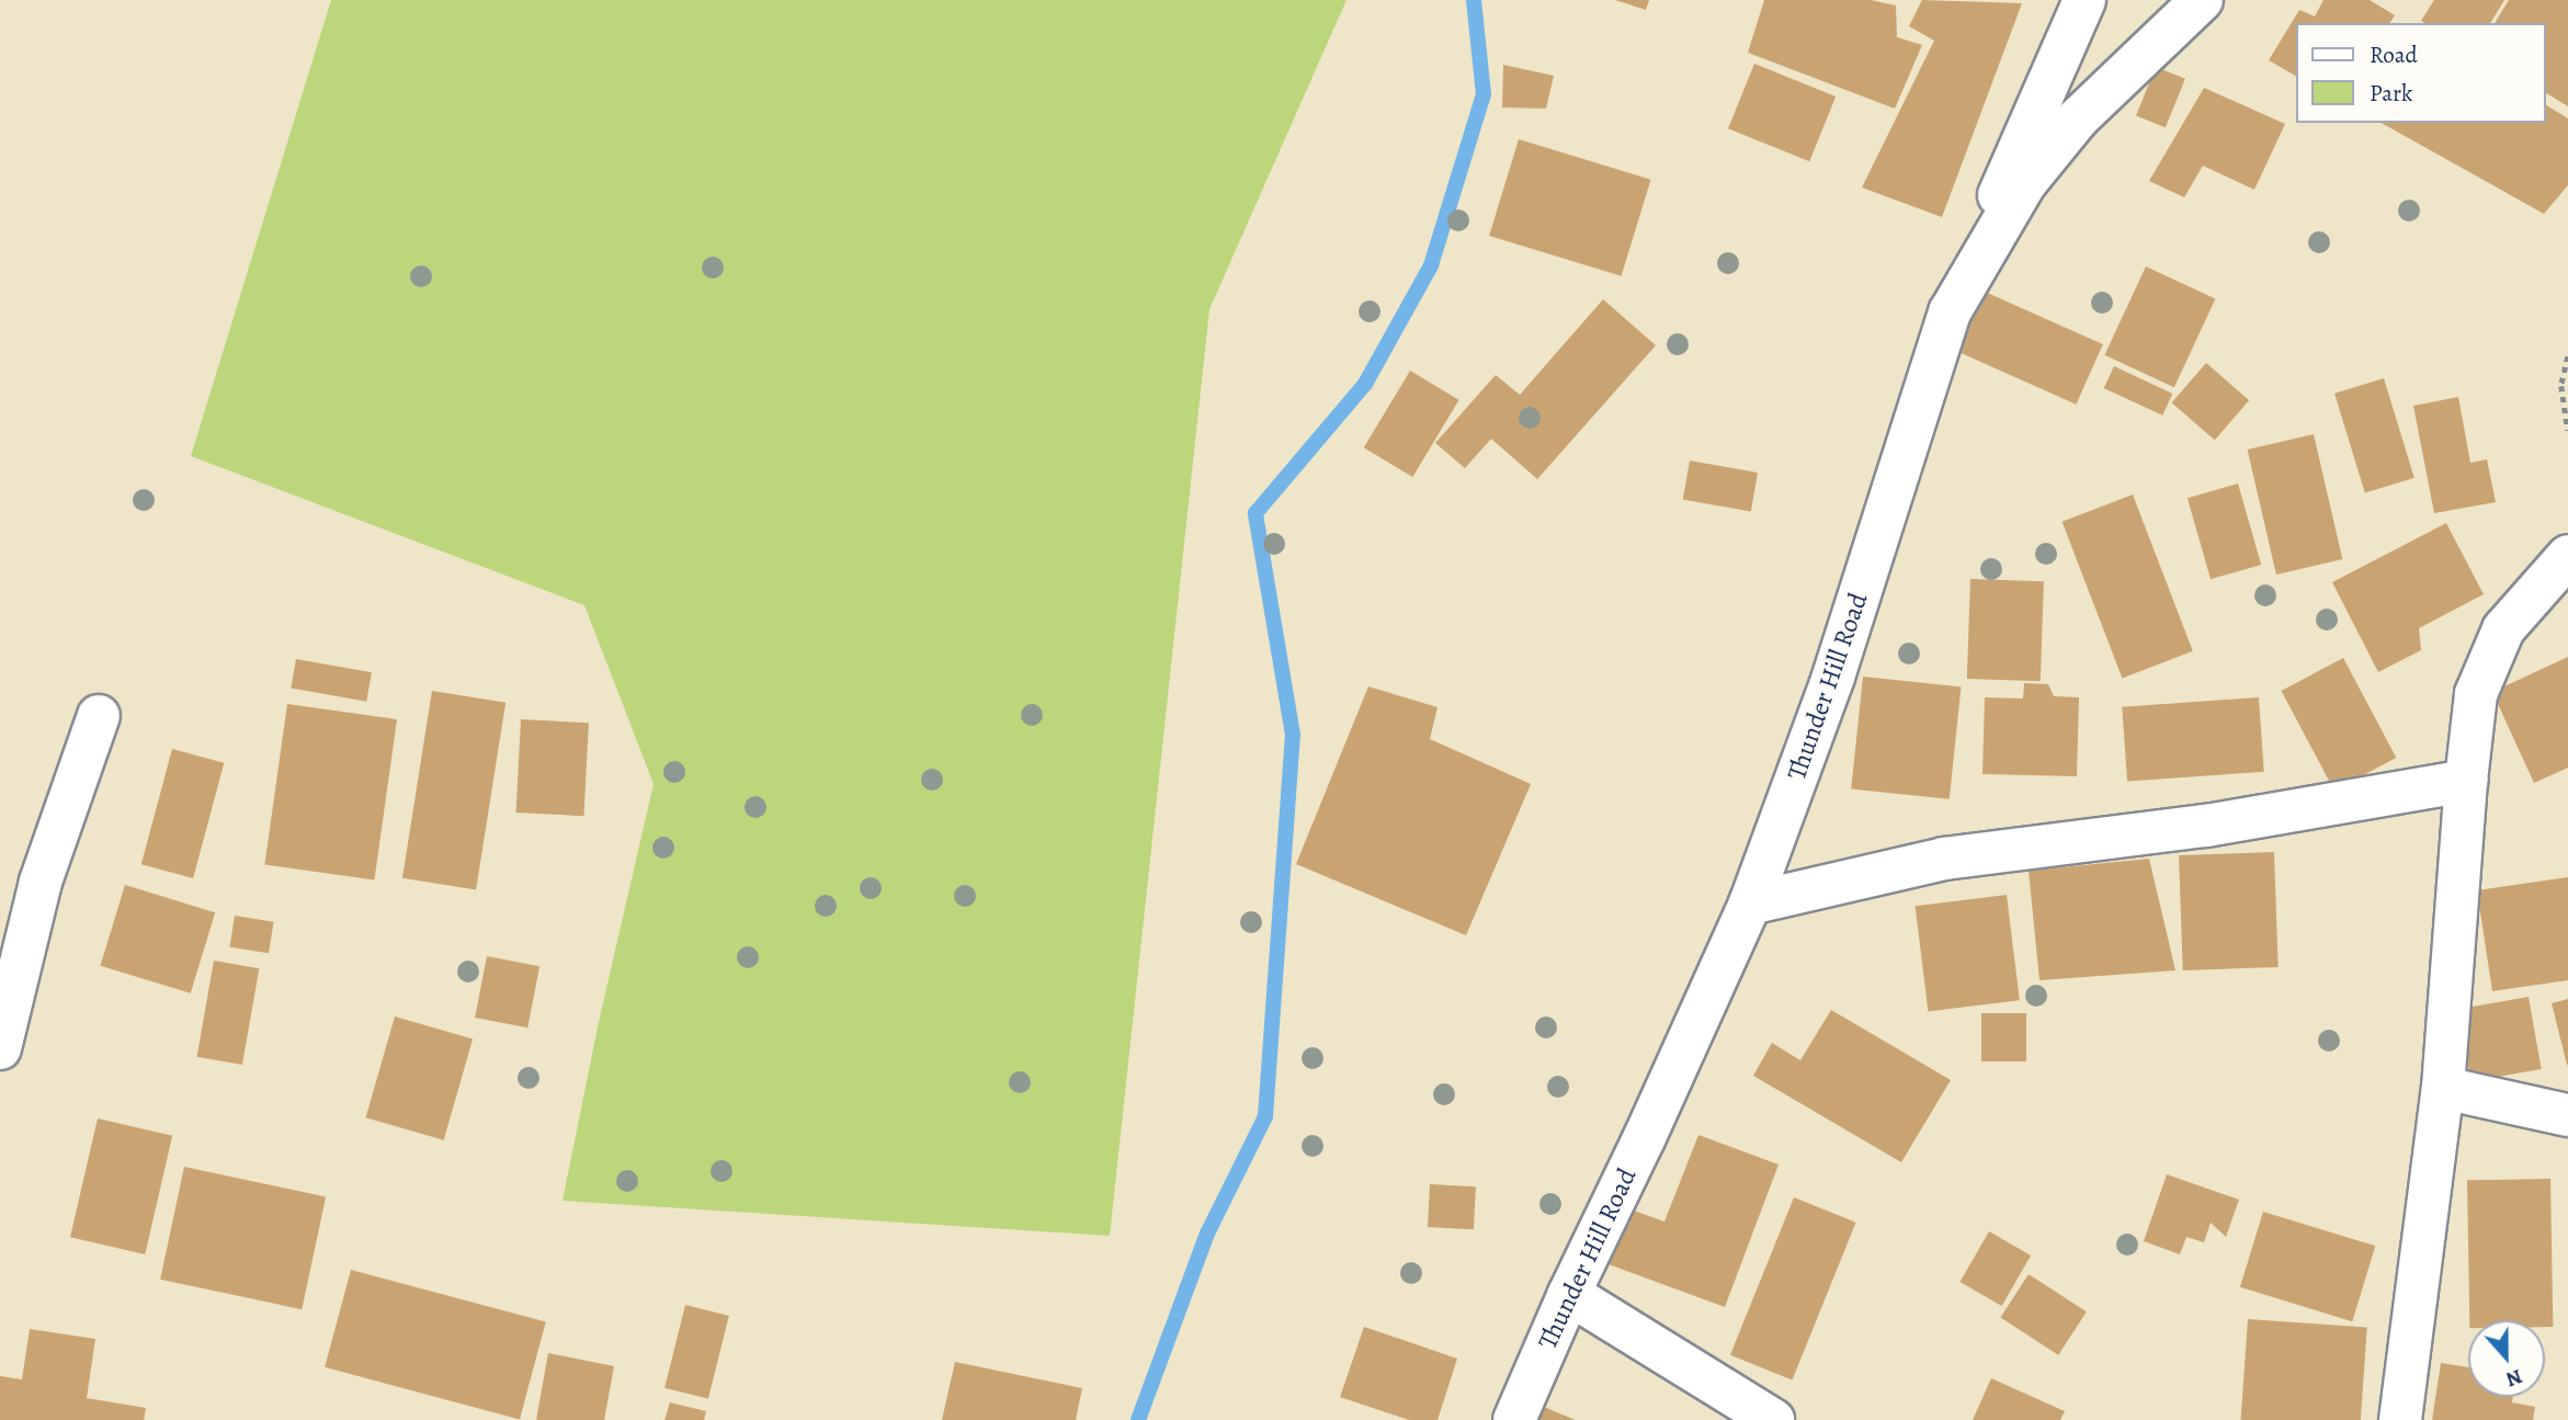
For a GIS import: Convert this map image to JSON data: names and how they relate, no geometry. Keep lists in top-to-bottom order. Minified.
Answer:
{"streets":{"street":["Thunder Hill Road"]},"legend":["Road","Park"],"north":"bottom"}
